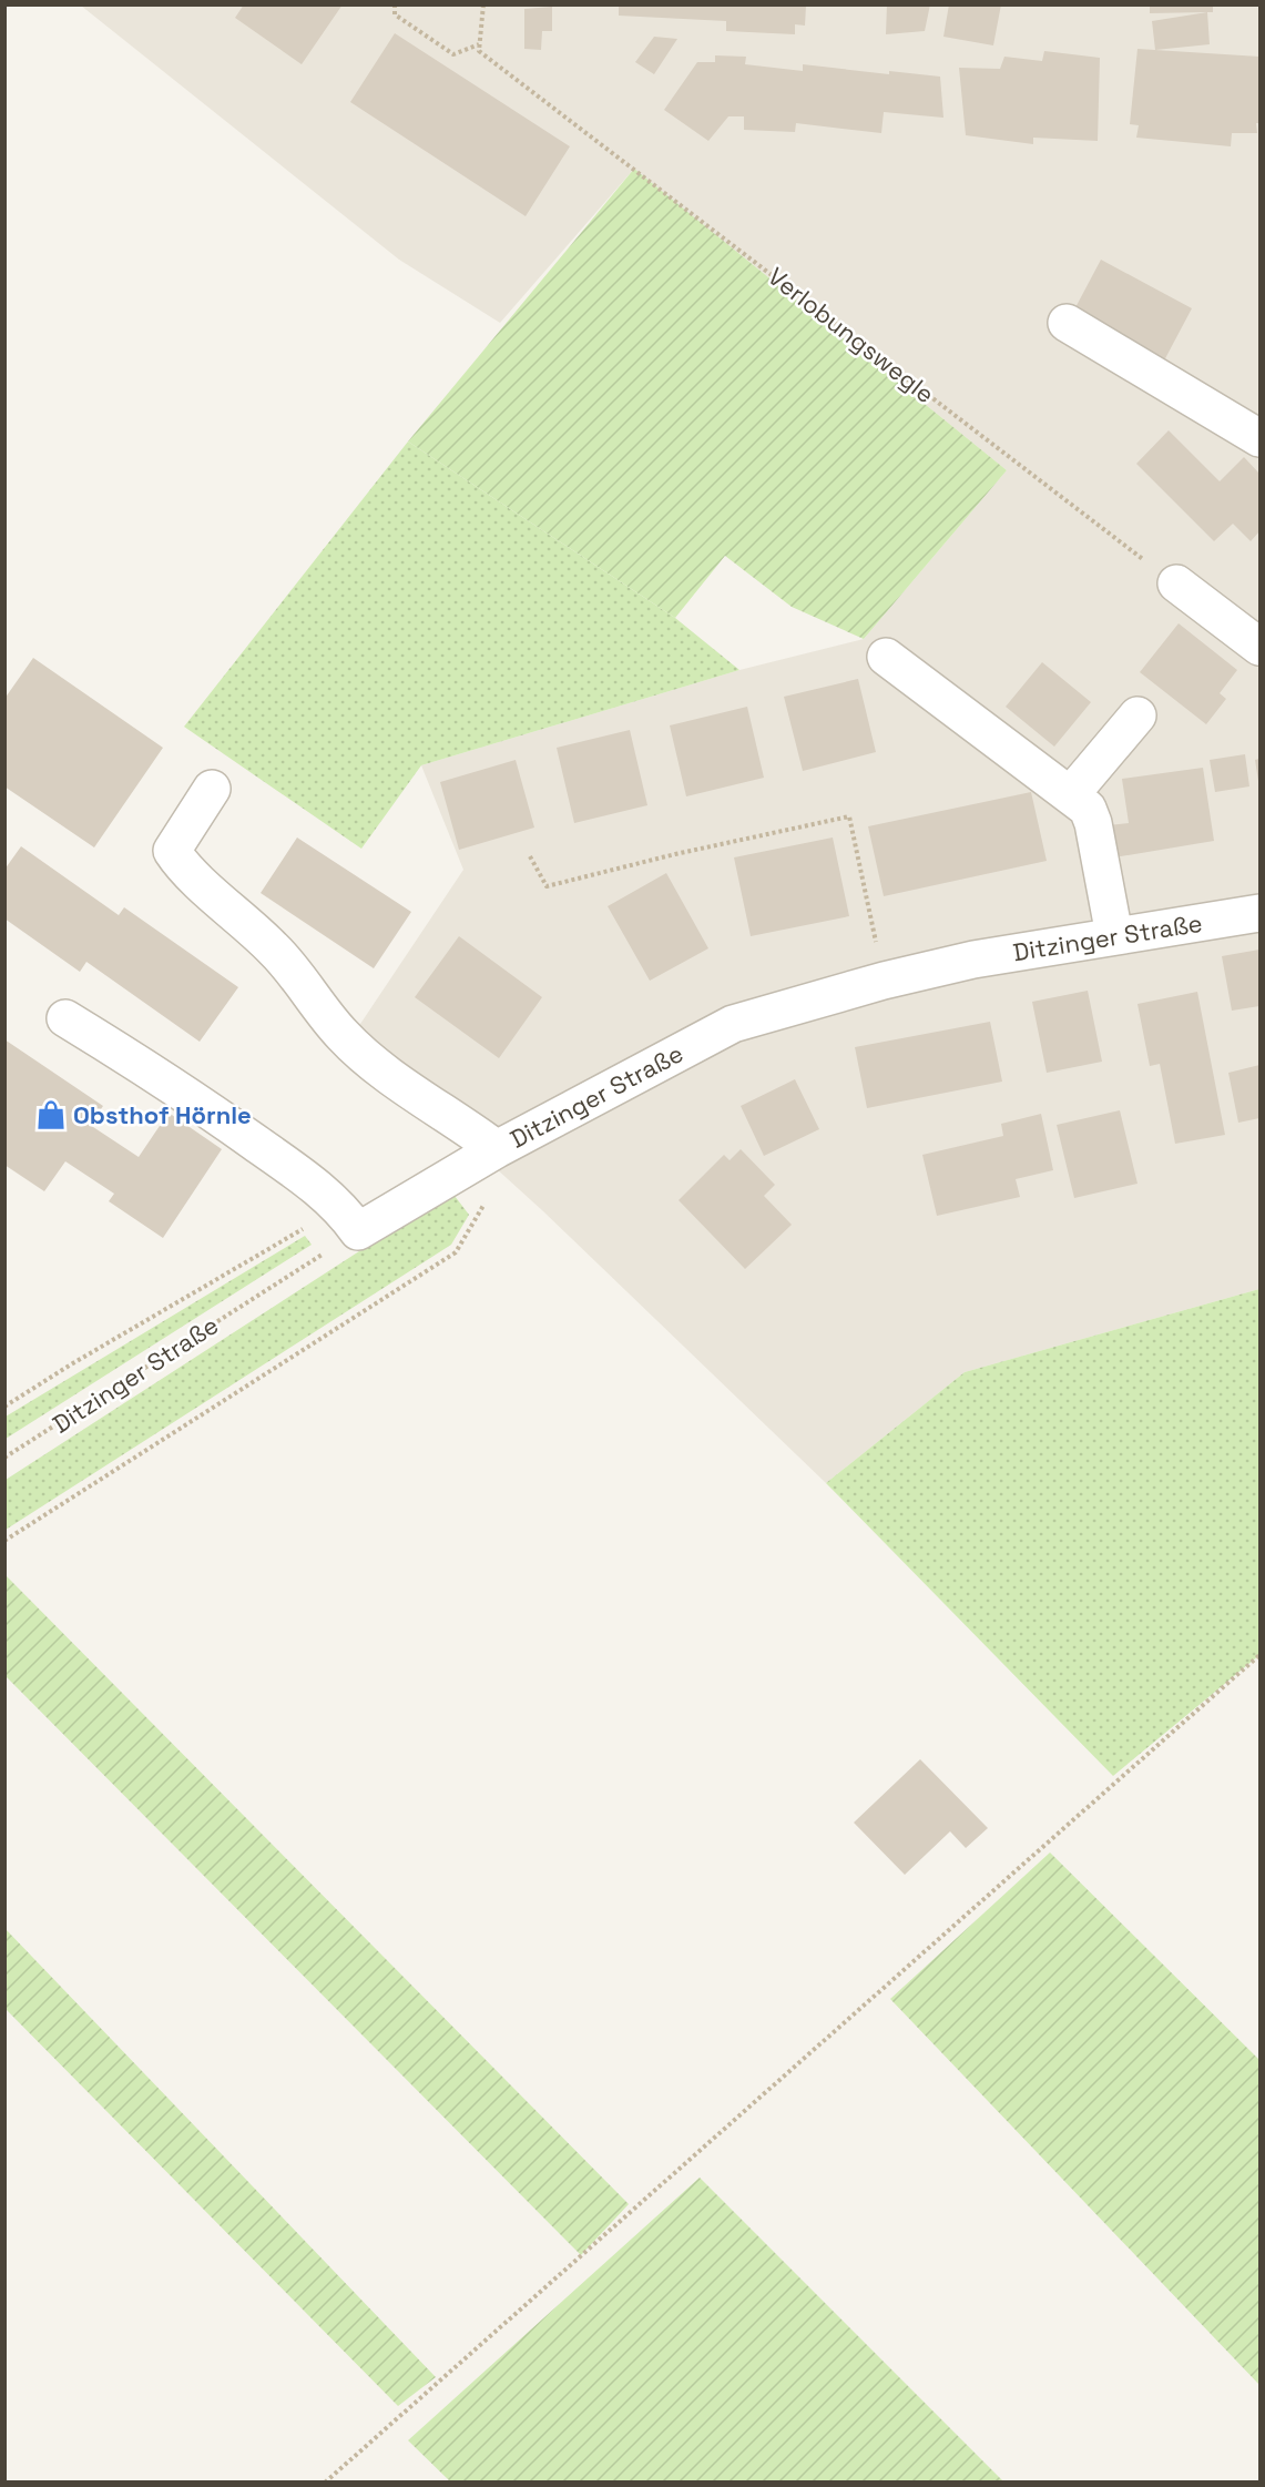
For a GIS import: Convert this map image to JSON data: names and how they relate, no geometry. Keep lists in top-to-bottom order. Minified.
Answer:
{"streets":{"street":["Ditzinger Straße"],"path":["Verlobungswegle"]},"places":{"shop":["Obsthof Hörnle"]}}
